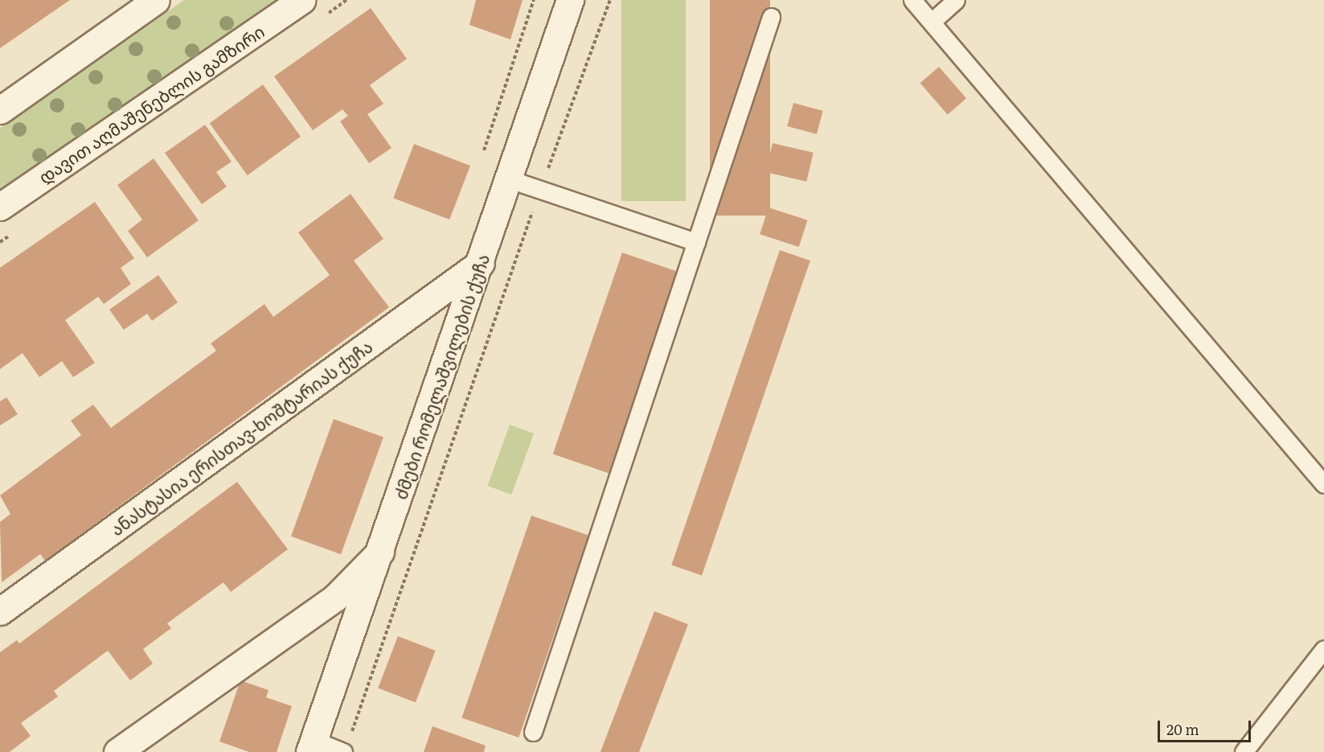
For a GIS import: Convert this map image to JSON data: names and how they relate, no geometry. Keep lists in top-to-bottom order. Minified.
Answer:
{"streets":{"street":["დავით აღმაშენებლის გამზირი","ძმები რომელაშვილების ქუჩა","ანასტასია ერისთავ-ხოშტარიას ქუჩა"]},"crossings":[["ძმები რომელაშვილების ქუჩა","ანასტასია ერისთავ-ხოშტარიას ქუჩა"]],"scale_bar":"20 m"}
